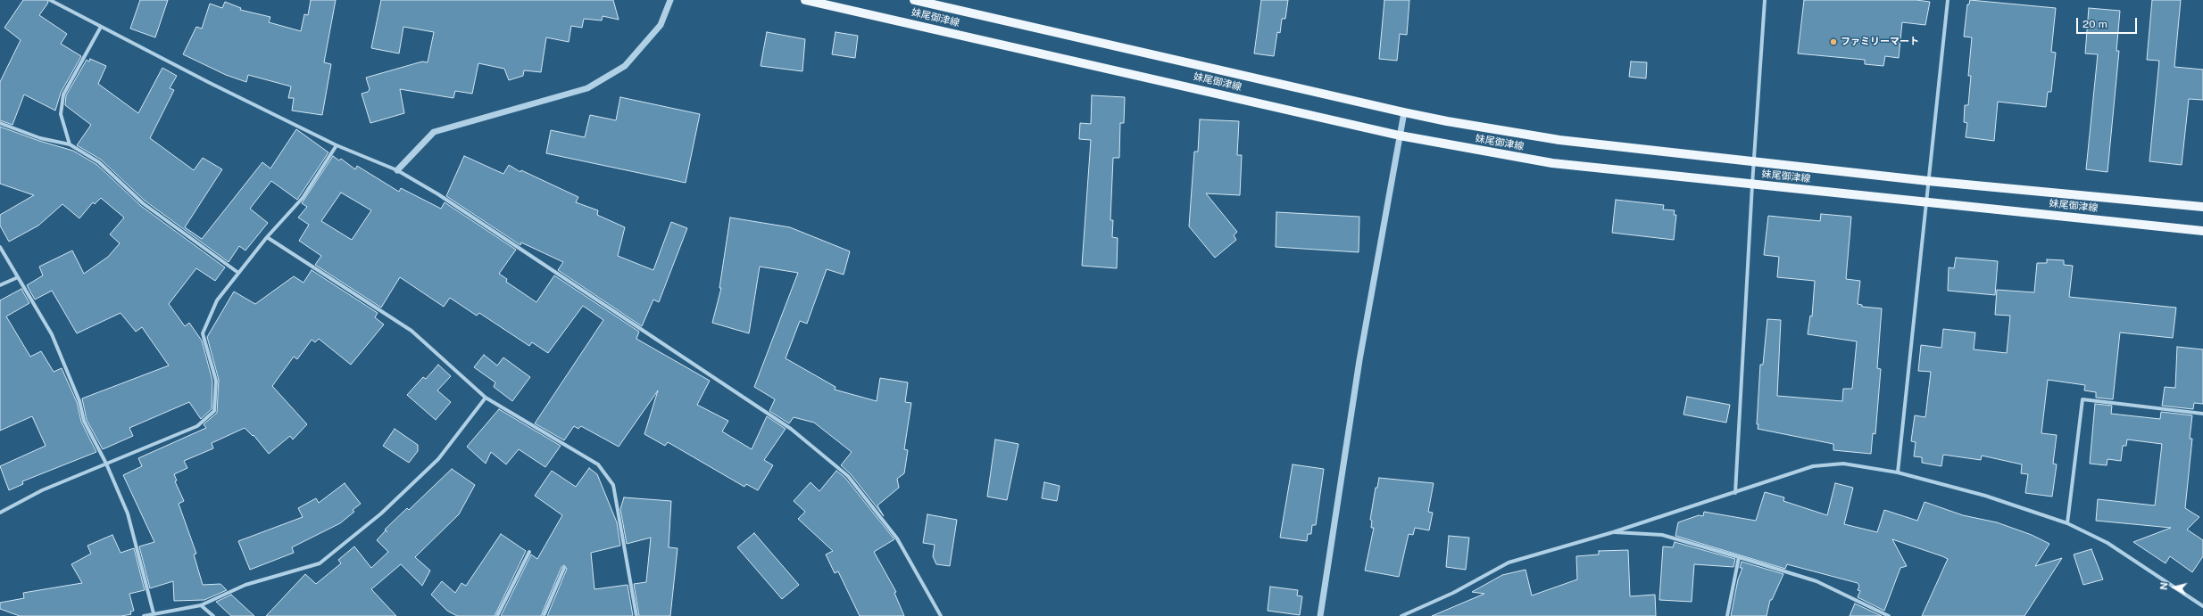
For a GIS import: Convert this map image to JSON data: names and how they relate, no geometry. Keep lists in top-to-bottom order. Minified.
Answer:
{"streets":{"main road":["妹尾御津線"]},"places":["ファミリーマート"],"scale_bar":"20 m","north":"left"}
